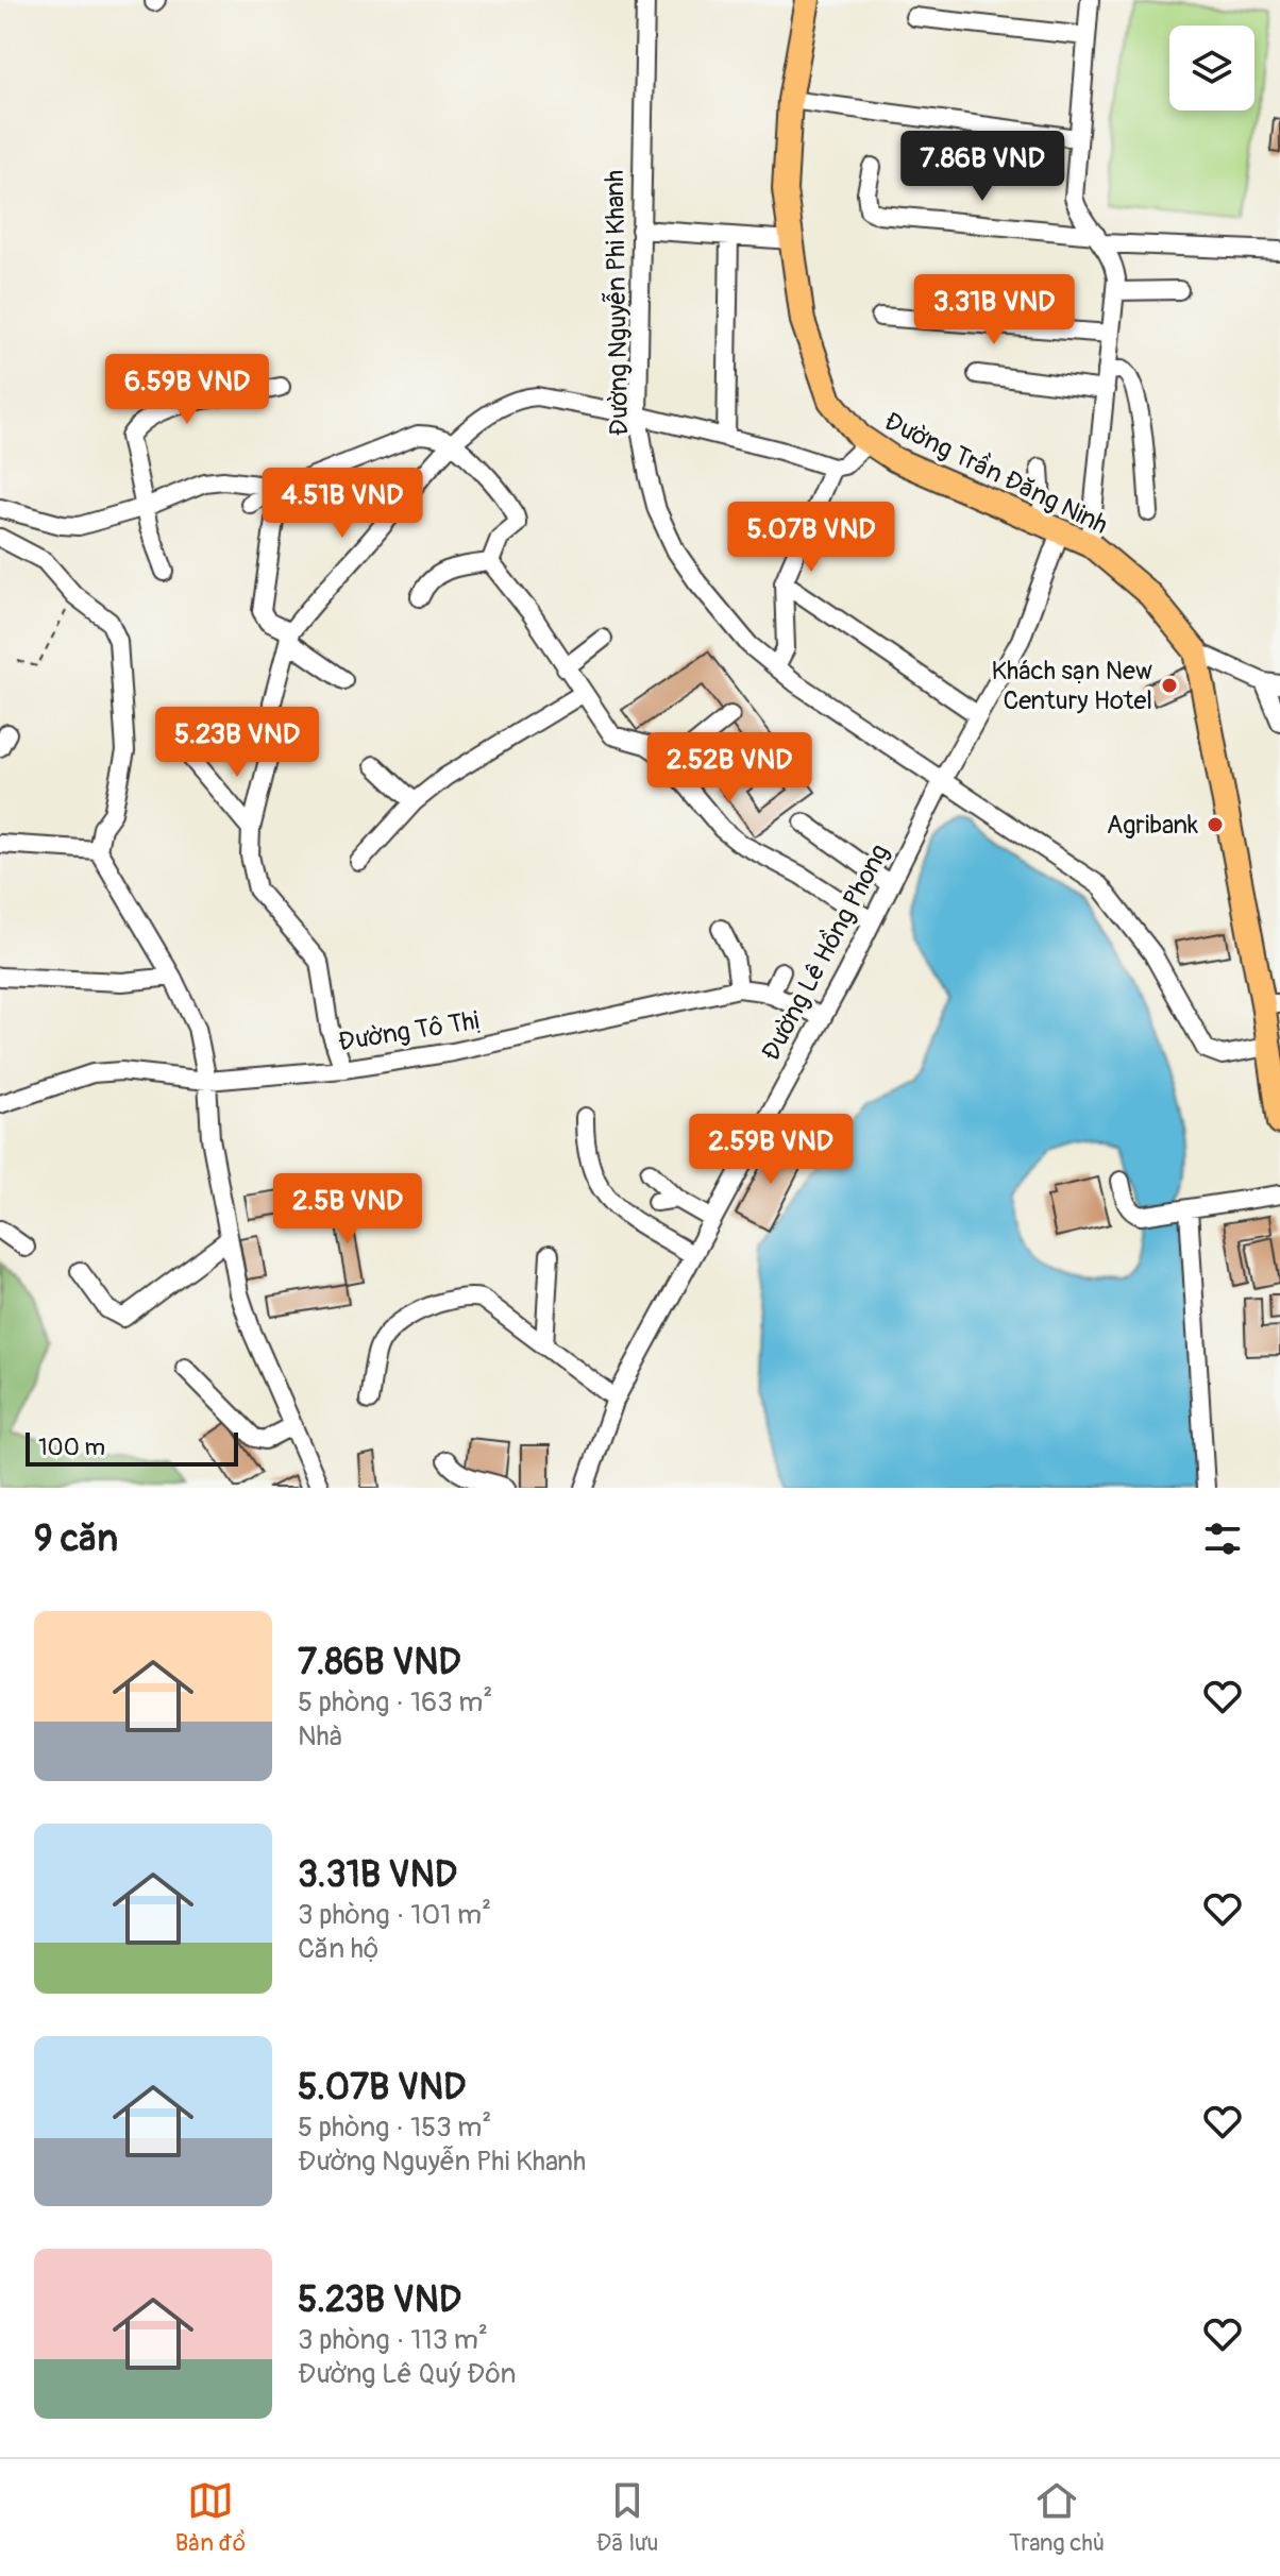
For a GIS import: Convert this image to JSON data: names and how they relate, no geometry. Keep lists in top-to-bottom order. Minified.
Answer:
{"streets":{"main road":["Đường Trần Đăng Ninh"],"street":["Đường Nguyễn Phi Khanh","Đường Lê Hồng Phong","Đường Tô Thị"]},"crossings":[["Đường Nguyễn Phi Khanh","Đường Trần Đăng Ninh"],["Đường Nguyễn Phi Khanh","Đường Lê Hồng Phong"],["Đường Trần Đăng Ninh","Đường Lê Hồng Phong"],["Đường Lê Hồng Phong","Đường Tô Thị"]],"places":["Khách sạn New Century Hotel","Agribank"],"scale_bar":"100 m","page":{"price":["7.86B VND","3.31B VND","6.59B VND","4.51B VND","5.07B VND","5.23B VND","2.52B VND","2.59B VND","2.5B VND"],"scale":"100 m","heading":"9 căn","list":[{"name":"7.86B VND","note":"5 phòng · 163 m² · Nhà"},{"name":"3.31B VND","note":"3 phòng · 101 m² · Căn hộ"},{"name":"5.07B VND","note":"5 phòng · 153 m² · Đường Nguyễn Phi Khanh"},{"name":"5.23B VND","note":"3 phòng · 113 m² · Đường Lê Quý Đôn"}],"tabs":["Bản đồ","Đã lưu","Trang chủ"]}}
